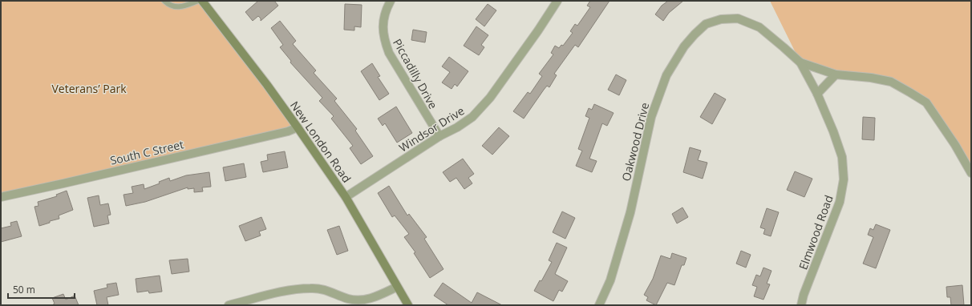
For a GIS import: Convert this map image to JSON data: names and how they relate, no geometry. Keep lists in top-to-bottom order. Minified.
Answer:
{"streets":{"street":["Piccadilly Drive","Windsor Drive","New London Road","Oakwood Drive","South C Street","Elmwood Road"]},"crossings":[["Piccadilly Drive","Windsor Drive"],["Windsor Drive","New London Road"],["New London Road","South C Street"],["Oakwood Drive","Elmwood Road"]],"parks":["Veterans’ Park"],"scale_bar":"50 m"}
